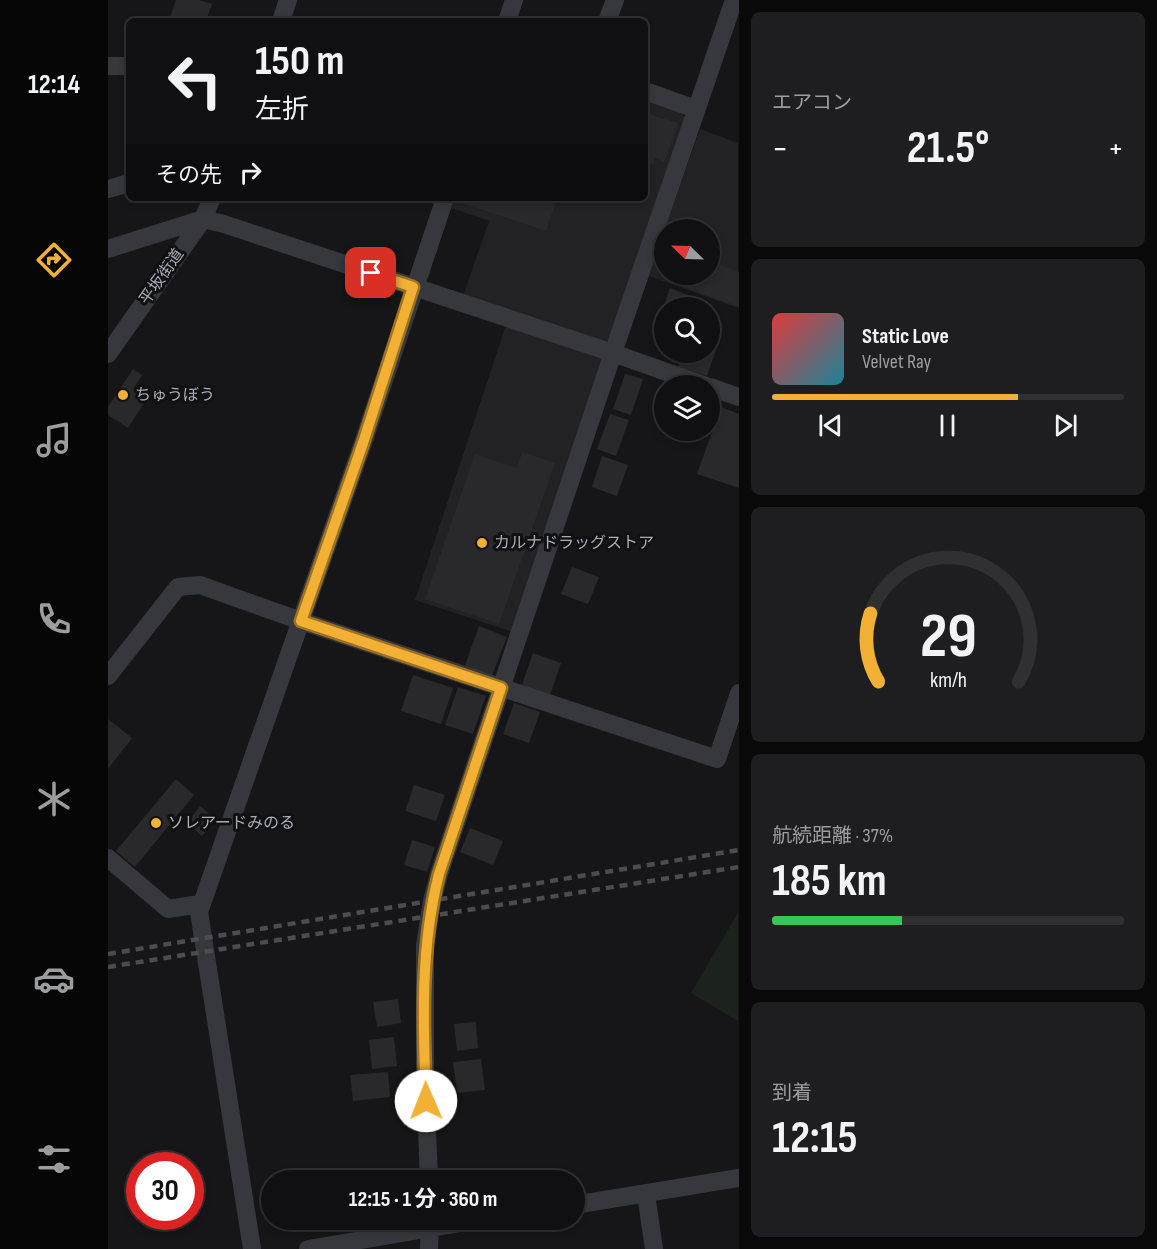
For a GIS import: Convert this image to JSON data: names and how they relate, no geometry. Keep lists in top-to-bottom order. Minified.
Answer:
{"streets":{"street":["平坂街道"]},"places":["ちゅうぼう","カルナドラッグストア","ソレアードみのる"],"north":"top left","page":{"tabs":"12:14","tile":["エアコン",["航続距離 · 37%","185 km"],["到着","12:15"]],"turn":["150 m","左折"],"heat":["−","21.5°","+"],"then":"その先","song":["Static Love","Velvet Ray"],"limit":"30","trip":"12:15 · 1 分 · 360 m","gauge":["29","km/h"]}}
